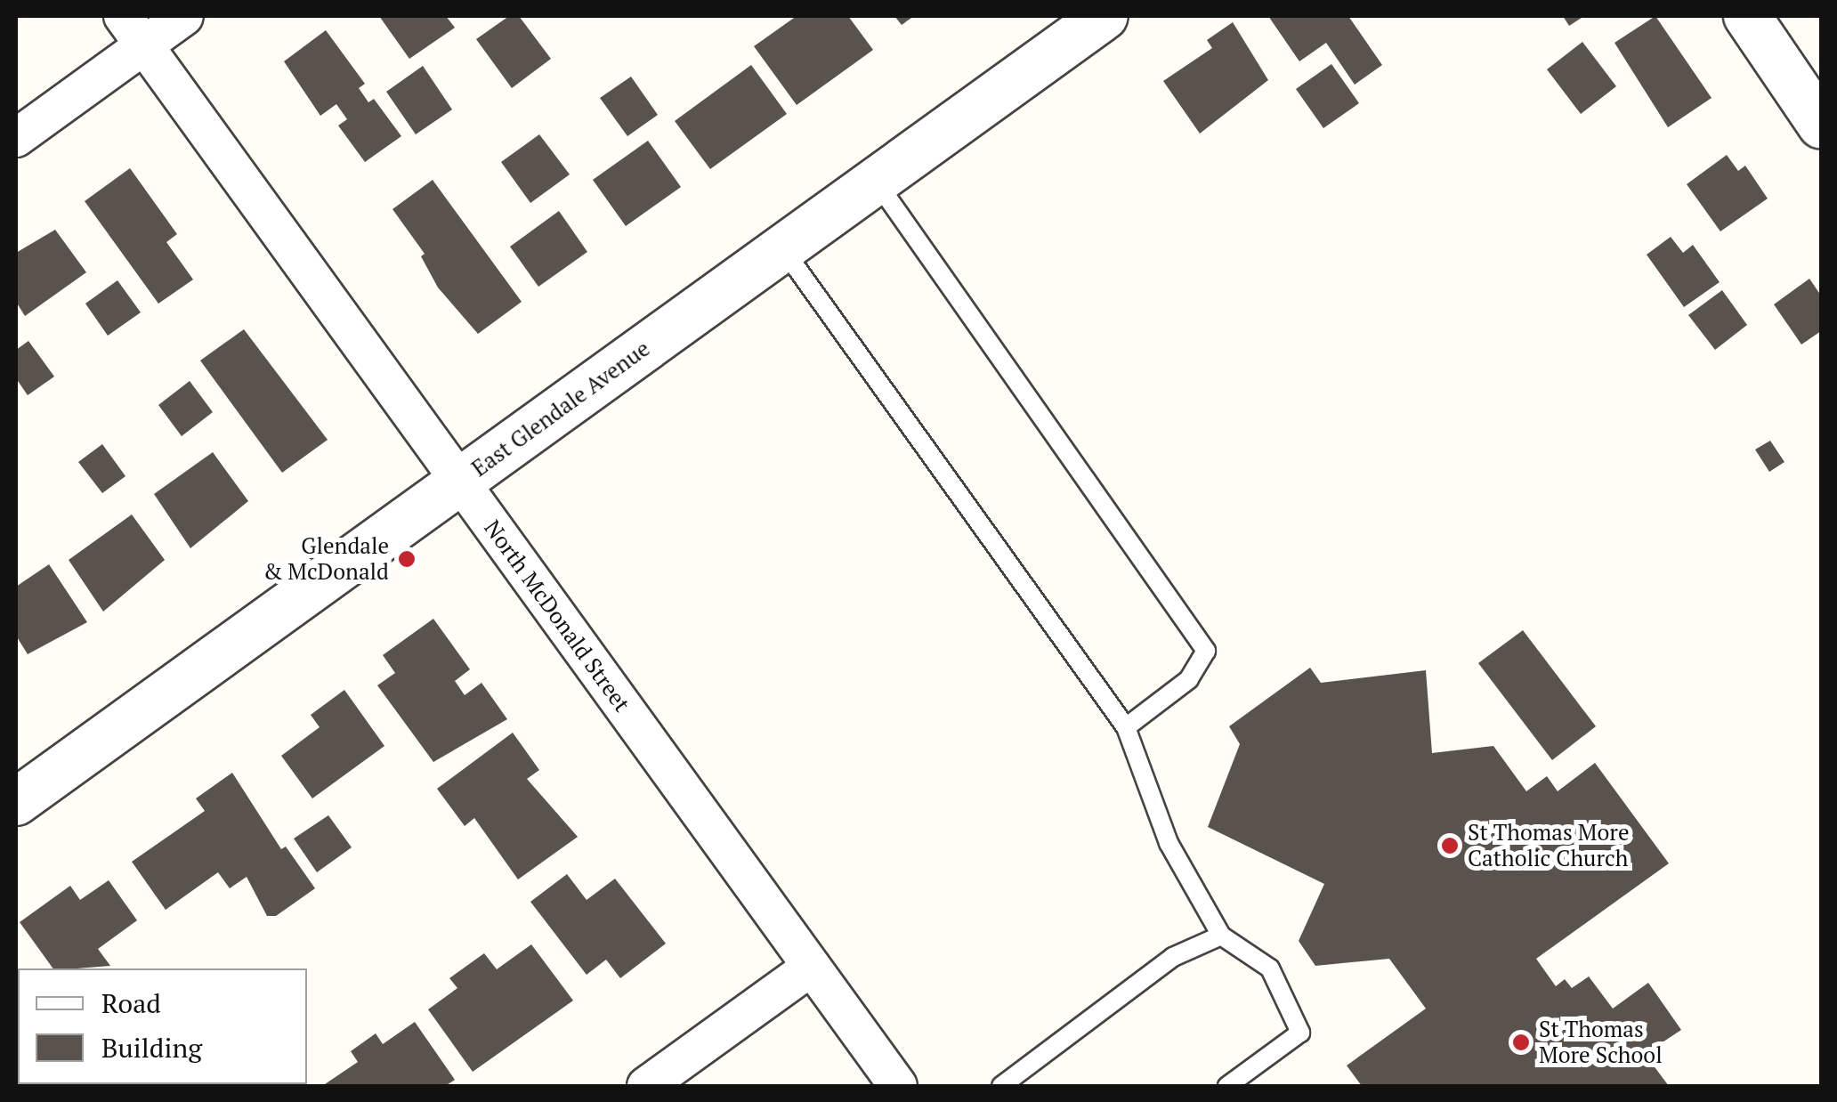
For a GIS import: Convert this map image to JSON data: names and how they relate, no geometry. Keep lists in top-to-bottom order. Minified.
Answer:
{"streets":{"street":["East Glendale Avenue","North McDonald Street"]},"crossings":[["East Glendale Avenue","North McDonald Street"]],"places":["Glendale & McDonald","St Thomas More Catholic Church","St Thomas More School"],"legend":["Road","Building"]}
